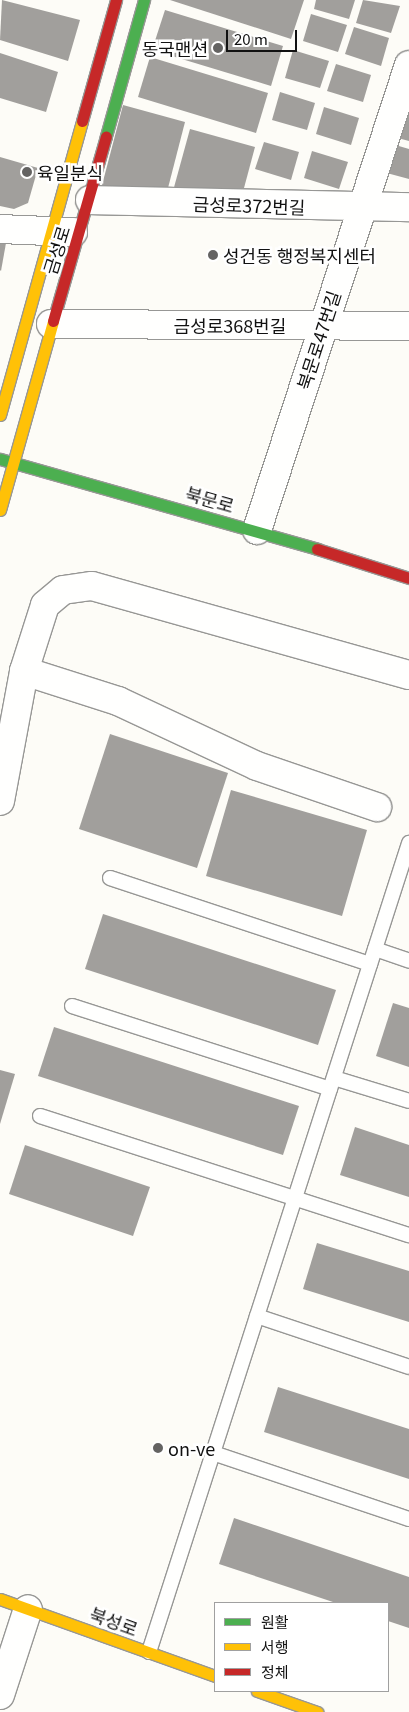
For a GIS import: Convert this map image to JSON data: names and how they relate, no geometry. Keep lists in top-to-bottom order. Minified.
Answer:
{"streets":{"street":["금성로372번길","금성로","금성로368번길","북문로47번길","북문로","북성로"]},"crossings":[["금성로372번길","금성로"],["금성로372번길","북문로47번길"],["금성로","금성로368번길"],["금성로","북문로"],["금성로368번길","북문로47번길"],["북문로47번길","북문로"]],"places":["동국맨션","육일분식","성건동 행정복지센터","on-ve"],"legend":["원활","서행","정체"],"scale_bar":"20 m"}
